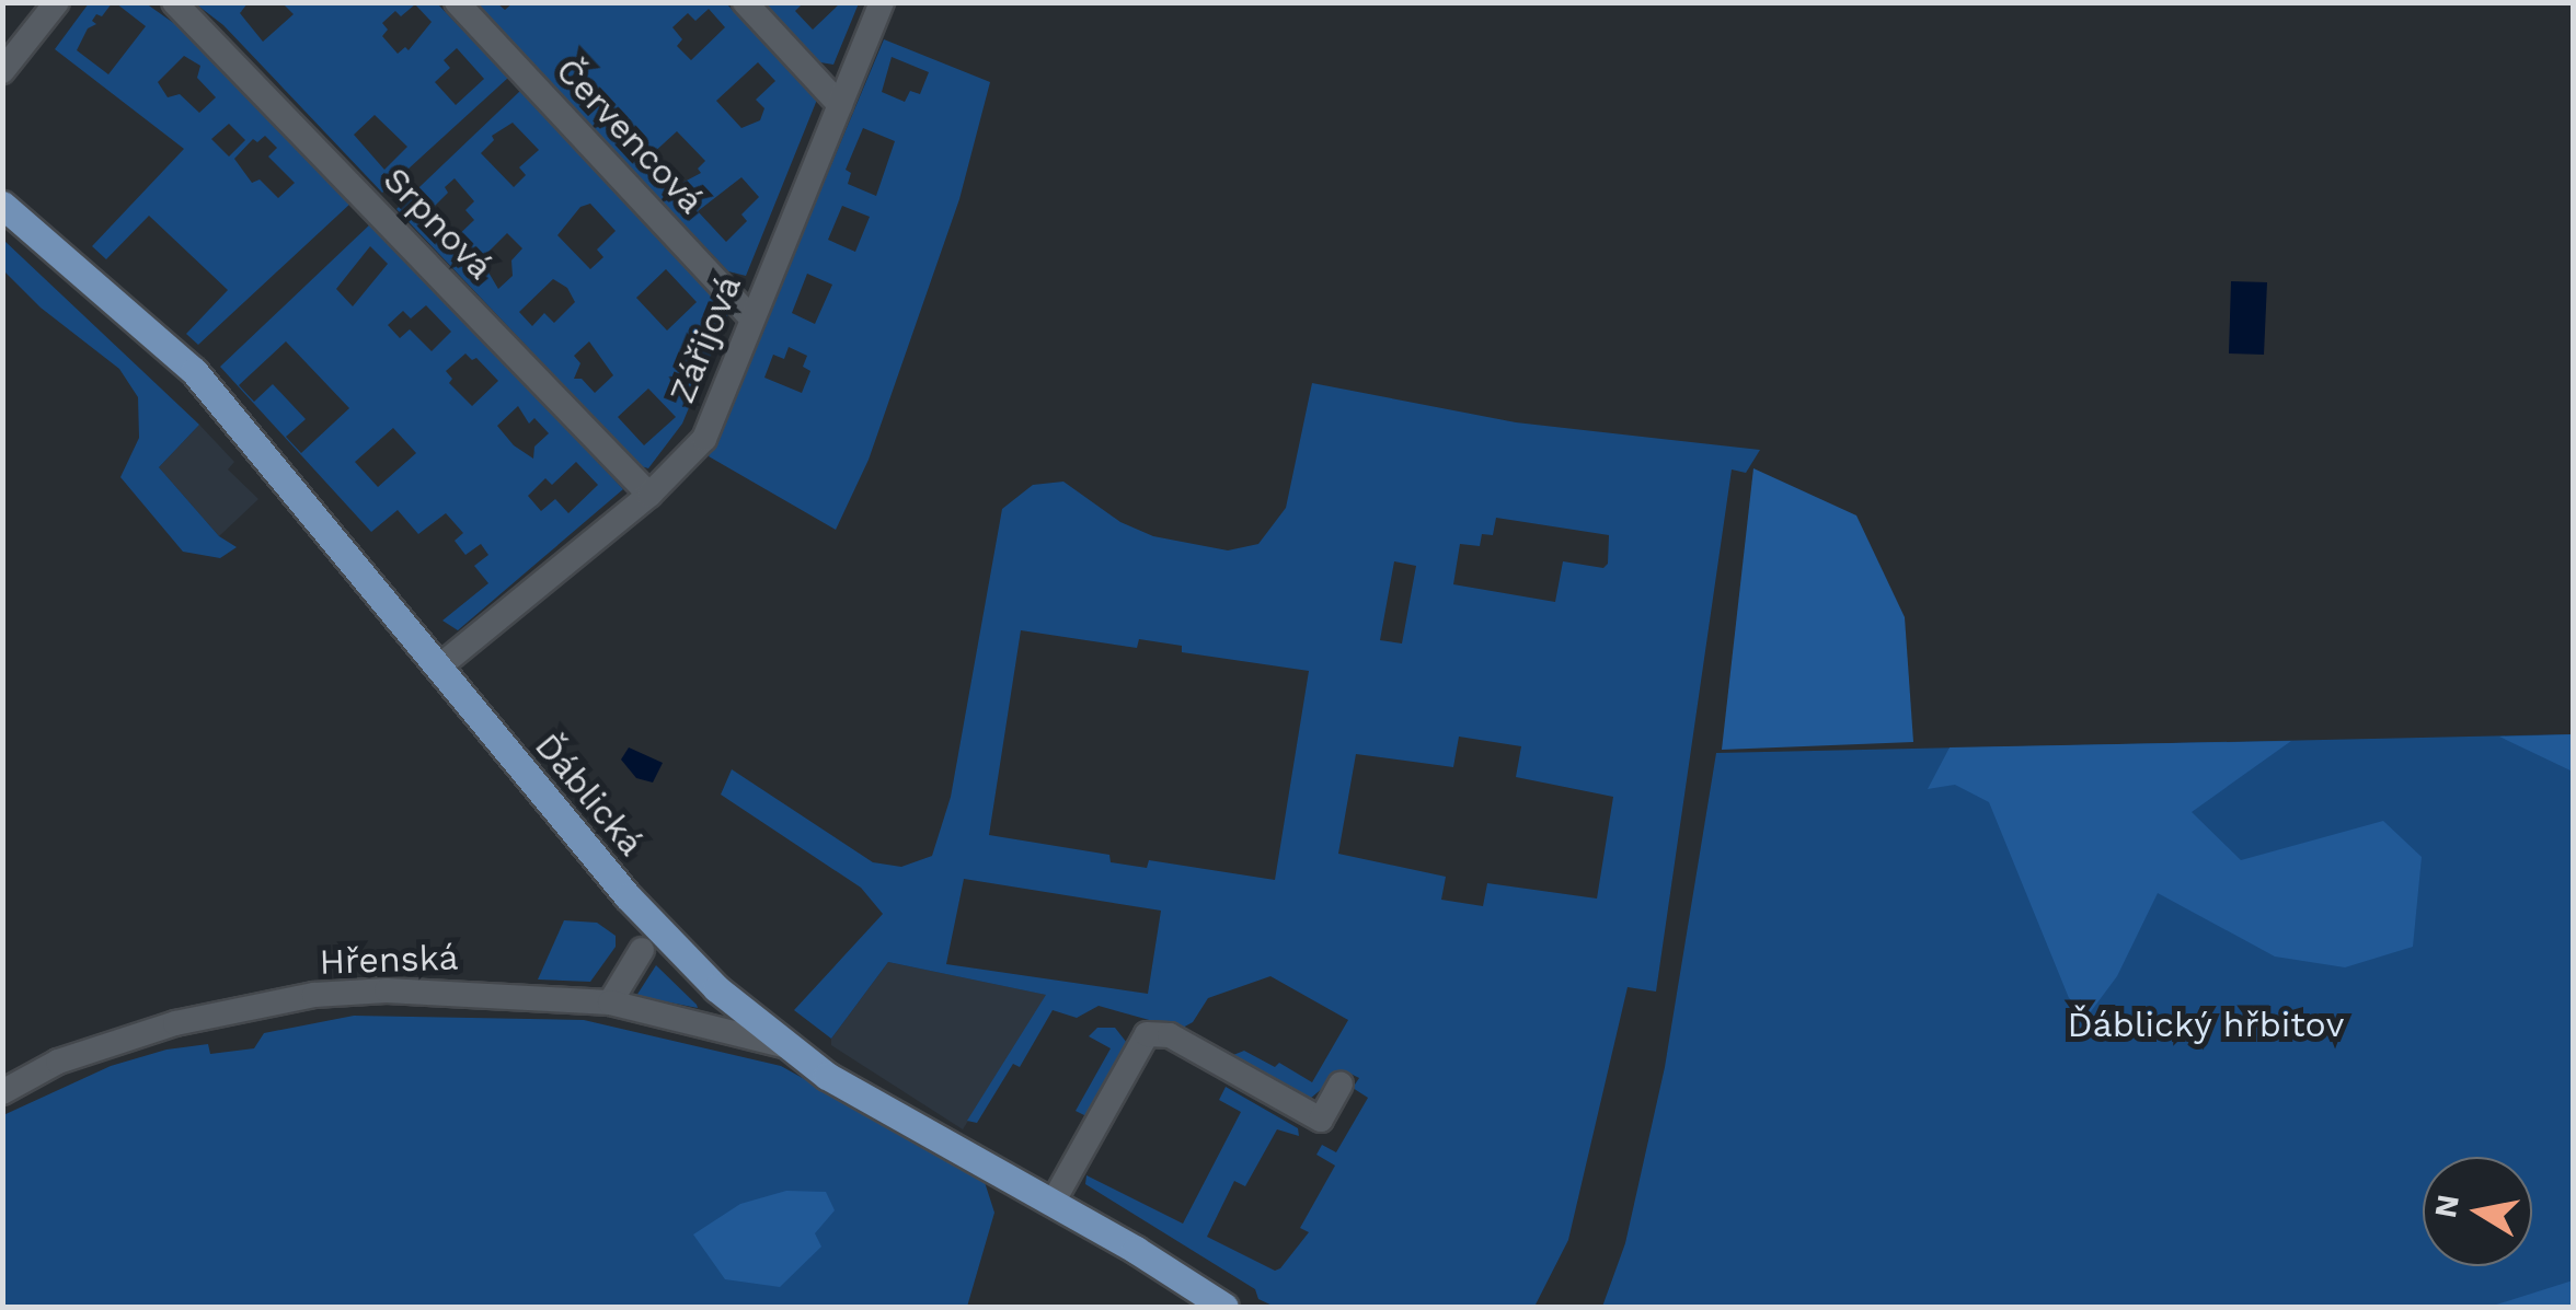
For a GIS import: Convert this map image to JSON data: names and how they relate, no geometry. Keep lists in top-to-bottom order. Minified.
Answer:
{"streets":{"main road":["Ďáblická"],"street":["Červencová","Srpnová","Zářijová","Hřenská"]},"crossings":[["Červencová","Zářijová"],["Srpnová","Zářijová"],["Zářijová","Ďáblická"],["Ďáblická","Hřenská"]],"parks":["Ďáblický hřbitov"],"north":"left"}
